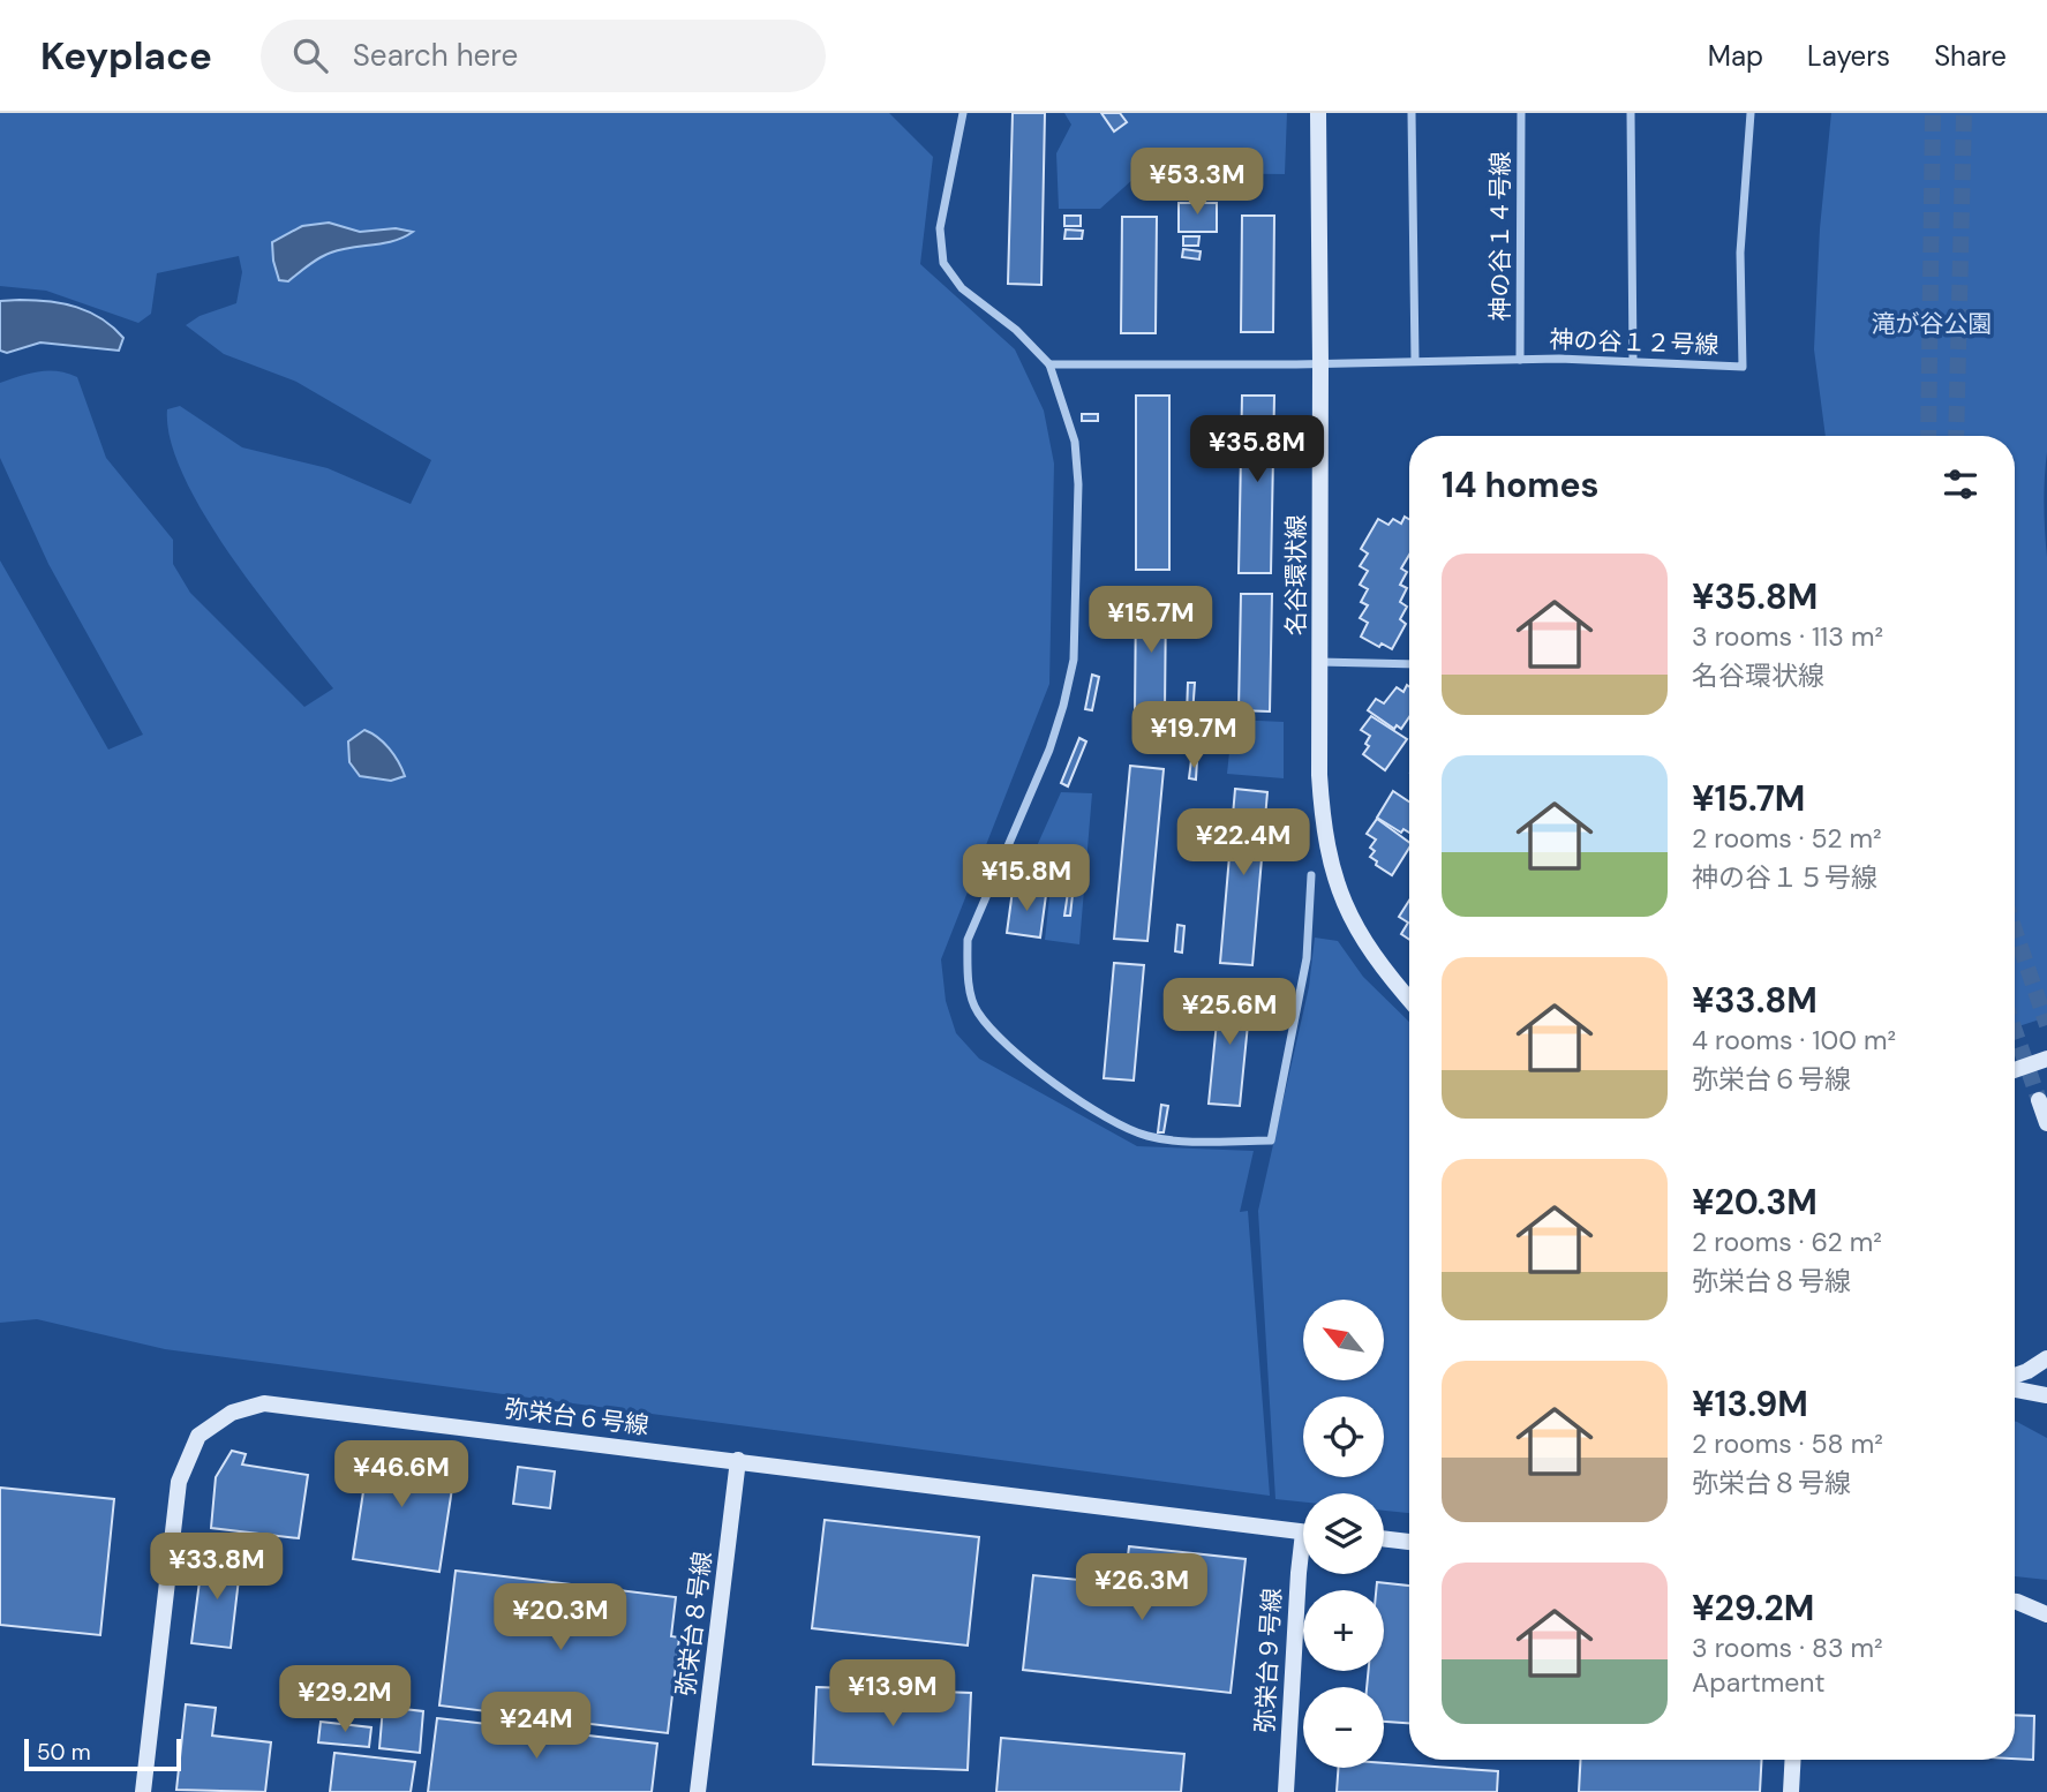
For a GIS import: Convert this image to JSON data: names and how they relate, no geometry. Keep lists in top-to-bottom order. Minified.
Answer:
{"streets":{"street":["神の谷１４号線","神の谷１２号線","名谷環状線","弥栄台６号線","弥栄台８号線","弥栄台９号線"]},"crossings":[["神の谷１４号線","神の谷１２号線"],["神の谷１２号線","名谷環状線"],["弥栄台６号線","弥栄台８号線"]],"parks":["滝が谷公園"],"scale_bar":"50 m","north":"top left","page":{"header":"Keyplace","search":"Search here","nav":["Map","Layers","Share"],"price":["¥53.3M","¥35.8M","¥15.7M","¥19.7M","¥22.4M","¥15.8M","¥25.6M","¥46.6M","¥33.8M","¥26.3M","¥20.3M","¥13.9M","¥29.2M","¥24M"],"heading":"14 homes","list":[{"name":"¥35.8M","note":"3 rooms · 113 m² · 名谷環状線"},{"name":"¥15.7M","note":"2 rooms · 52 m² · 神の谷１５号線"},{"name":"¥33.8M","note":"4 rooms · 100 m² · 弥栄台６号線"},{"name":"¥20.3M","note":"2 rooms · 62 m² · 弥栄台８号線"},{"name":"¥13.9M","note":"2 rooms · 58 m² · 弥栄台８号線"},{"name":"¥29.2M","note":"3 rooms · 83 m² · Apartment"}],"map_buttons":["+","−"],"scale":"50 m"}}
